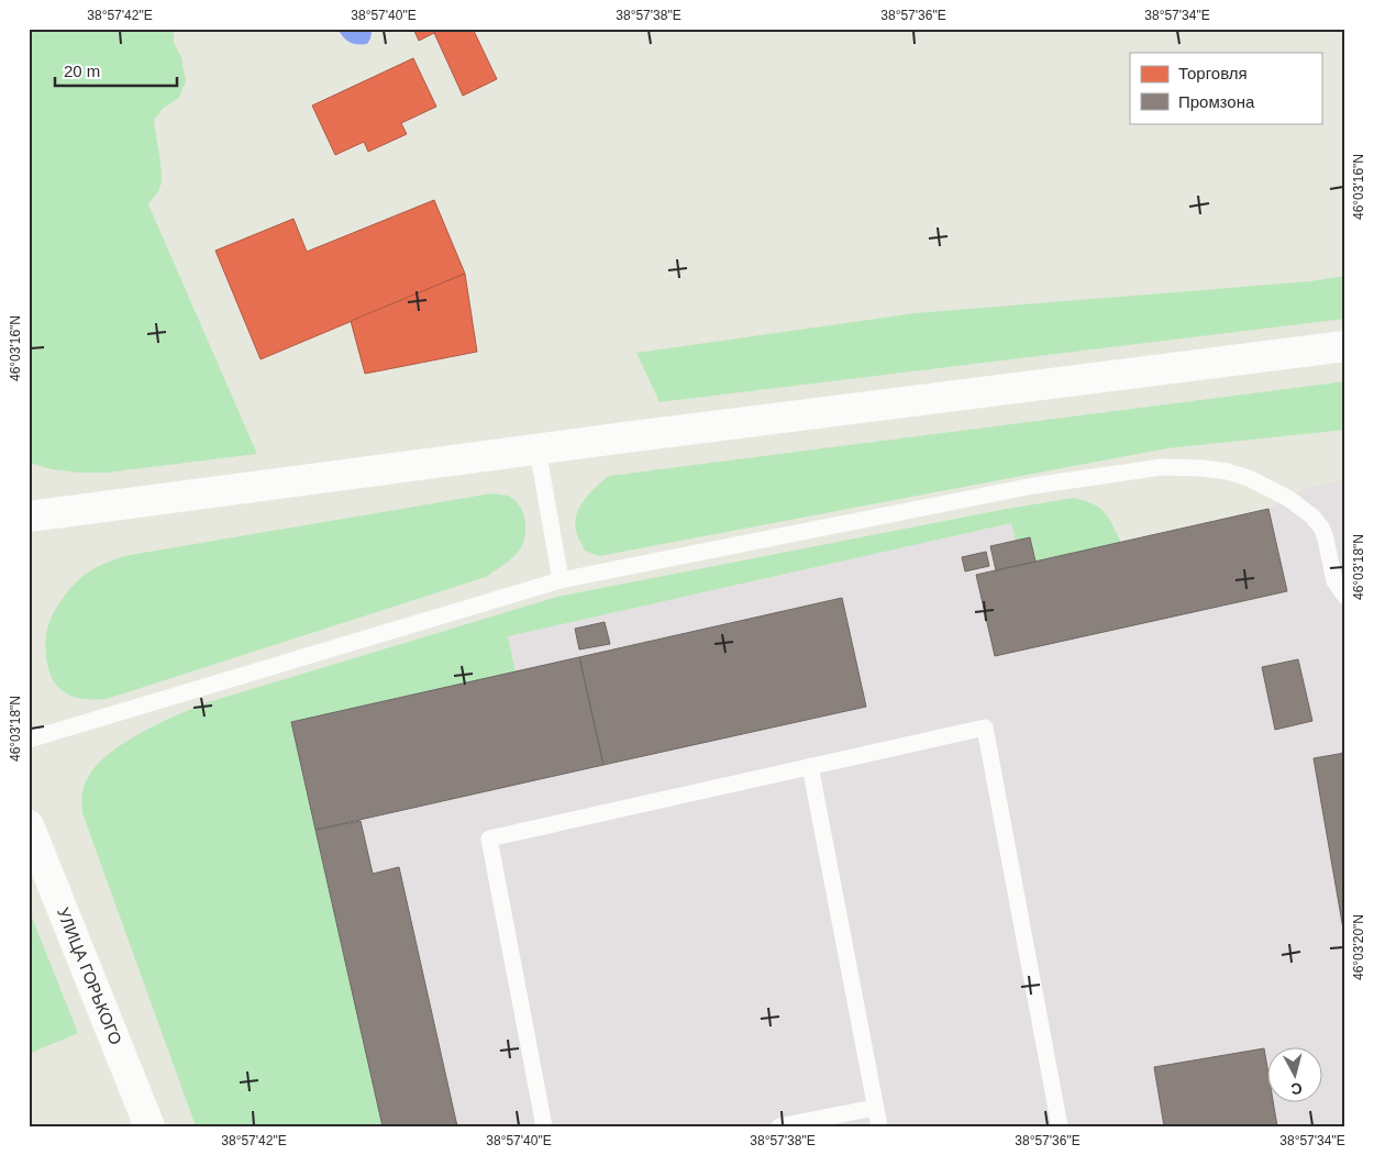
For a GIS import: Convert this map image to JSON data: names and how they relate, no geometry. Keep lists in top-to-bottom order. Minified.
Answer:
{"streets":{"main road":["УЛИЦА ГОРЬКОГО"]},"legend":["Торговля","Промзона"],"scale_bar":"20 m","north":"bottom","coordinates":["38°57'42\"E","38°57'40\"E","38°57'38\"E","38°57'36\"E","38°57'34\"E","46°03'16\"N","46°03'18\"N","46°03'20\"N"]}
